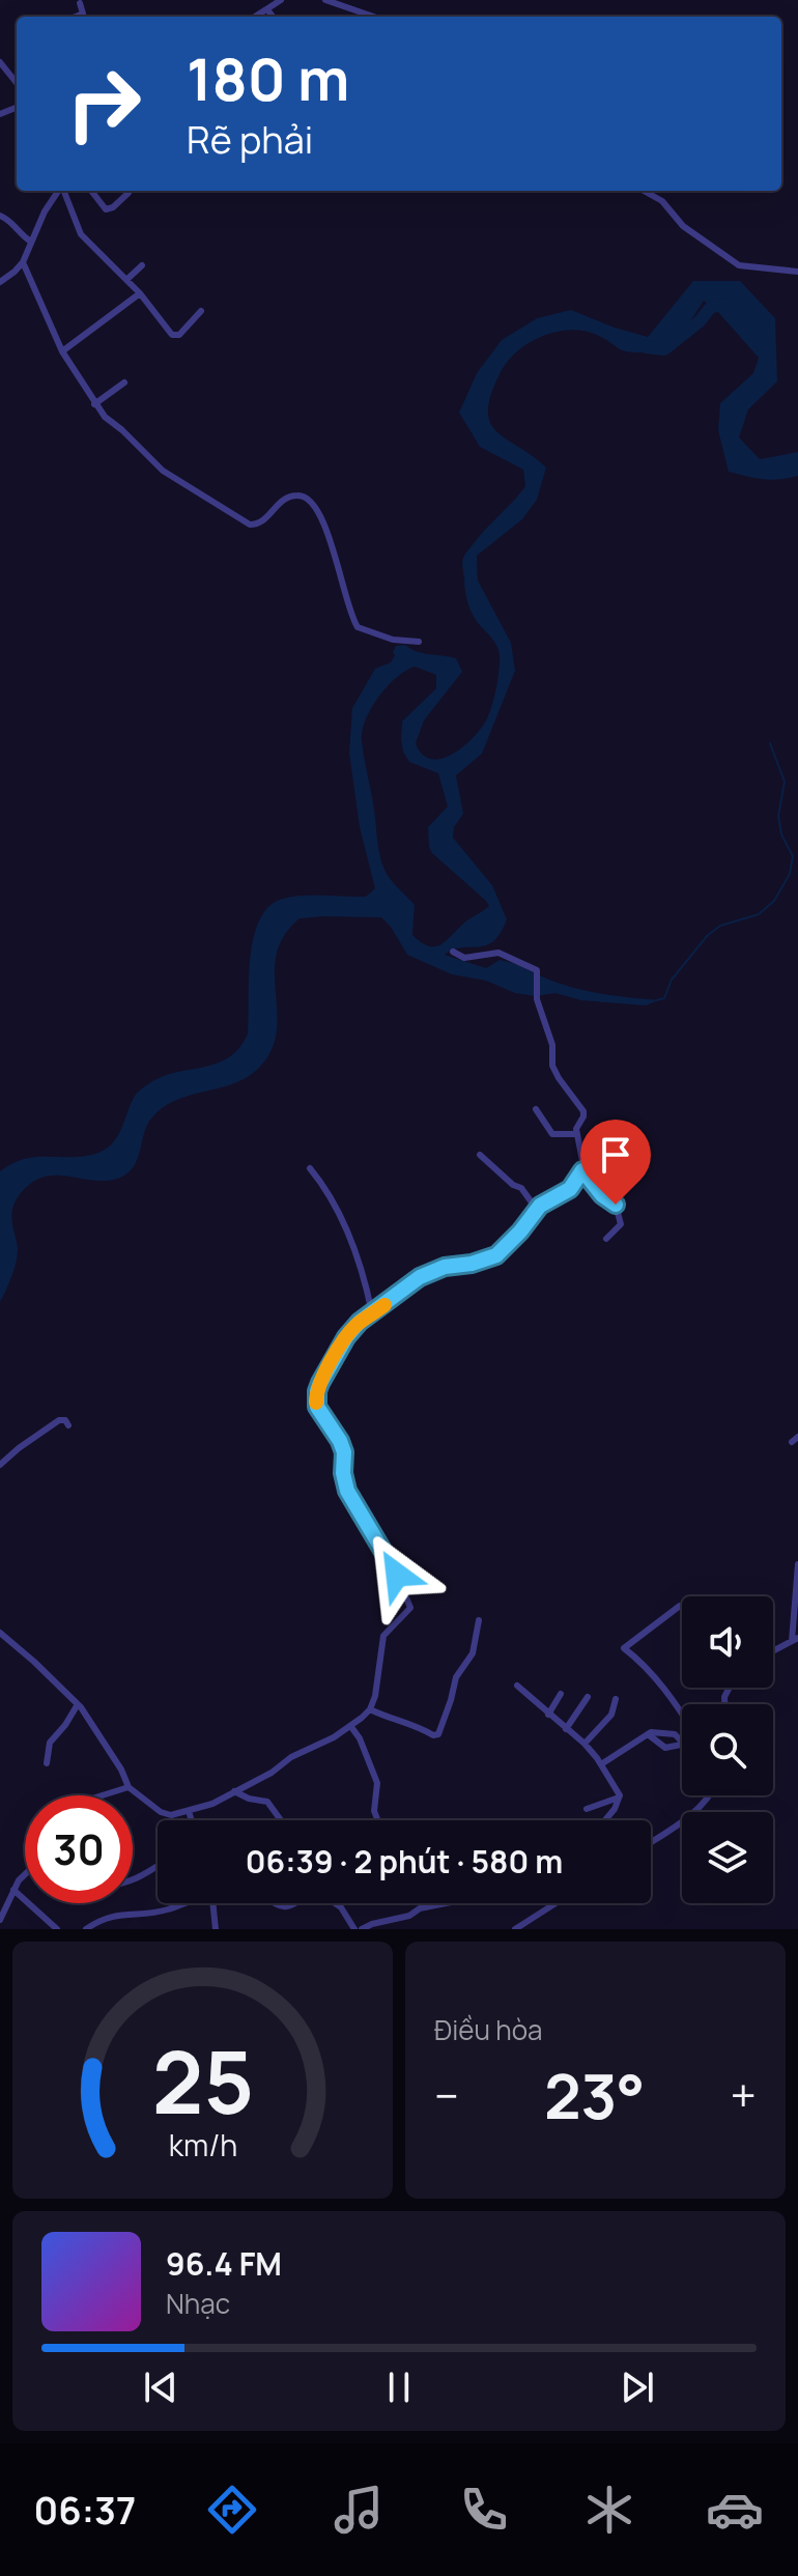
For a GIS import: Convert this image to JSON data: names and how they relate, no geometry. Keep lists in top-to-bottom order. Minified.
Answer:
{"page":{"turn":["180 m","Rẽ phải"],"limit":"30","trip":"06:39 · 2 phút · 580 m","tile":"Điều hòa","heat":["−","23°","+"],"song":["96.4 FM","Nhạc"],"tabs":"06:37","gauge":["25","km/h"]}}
